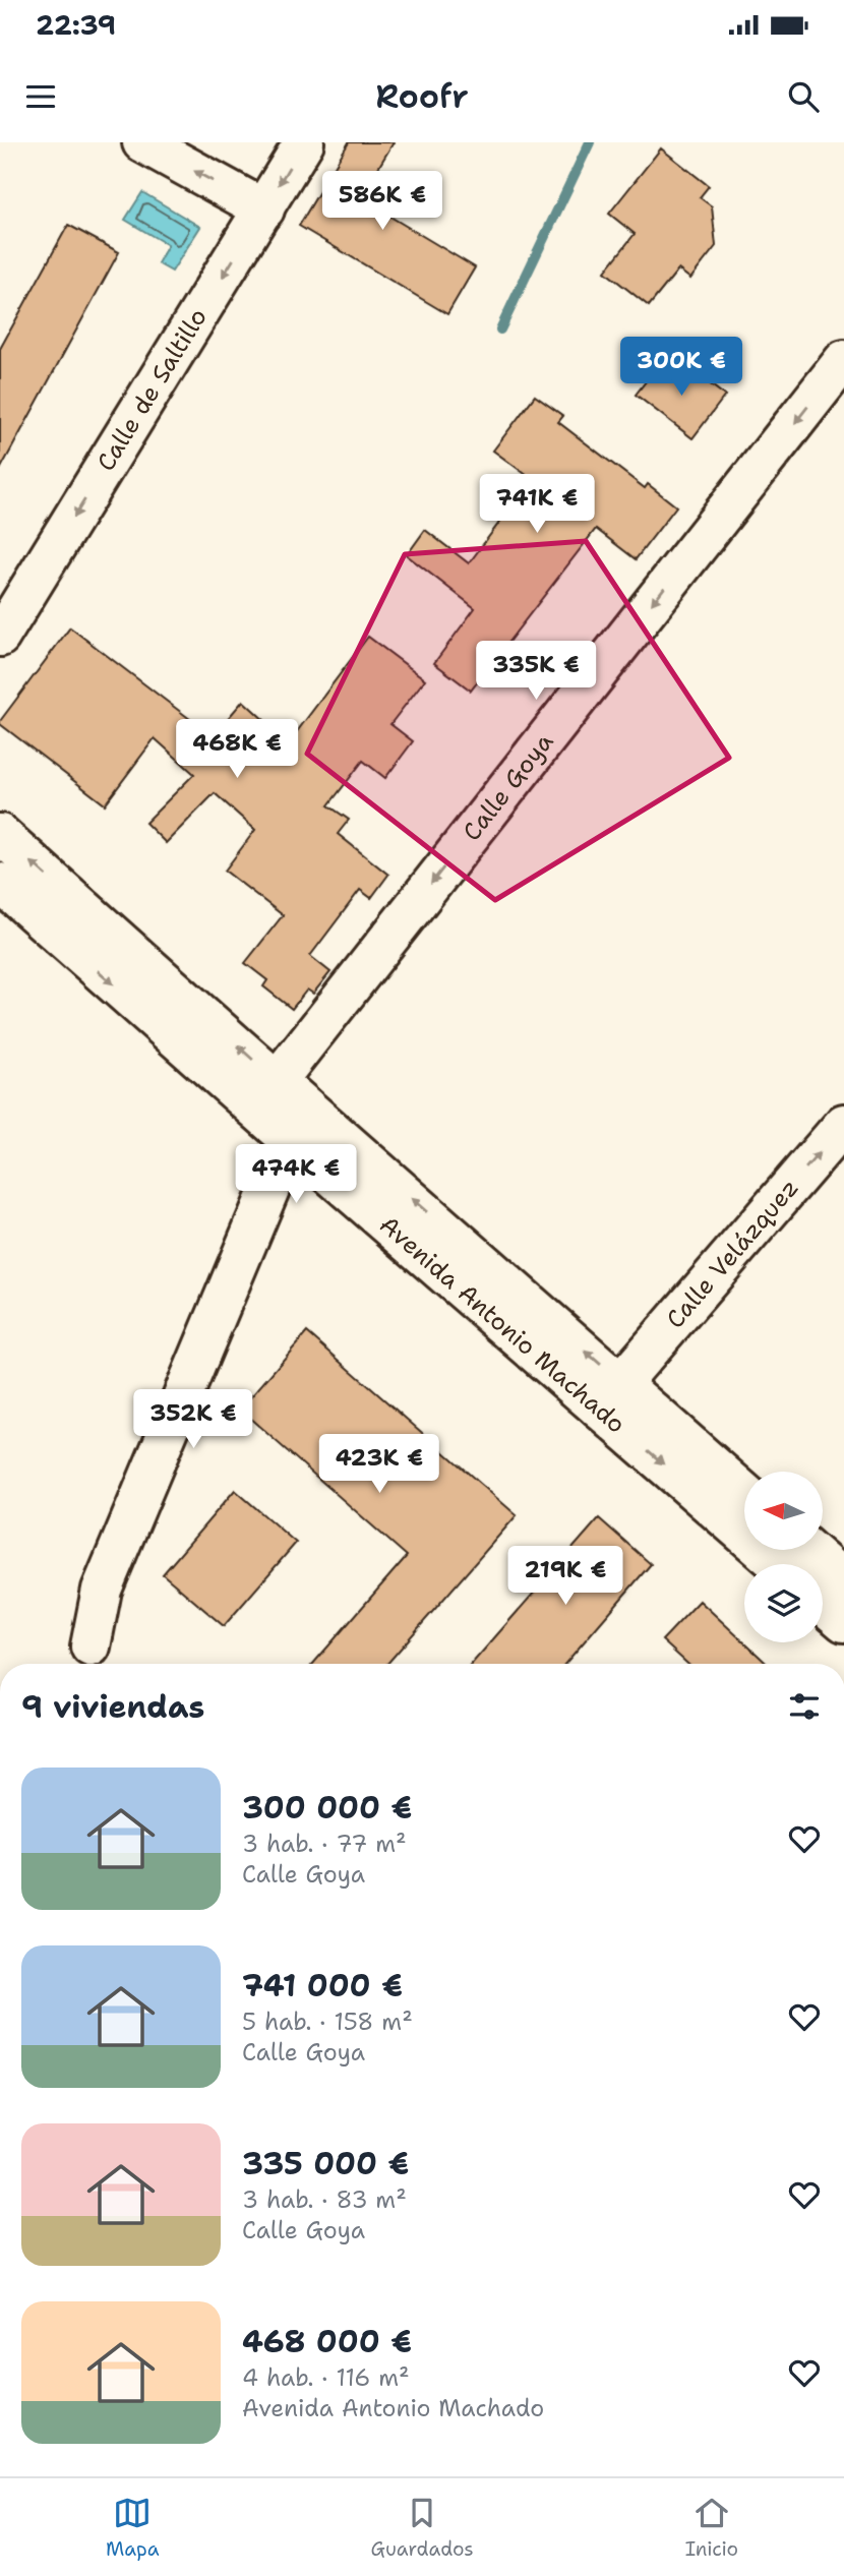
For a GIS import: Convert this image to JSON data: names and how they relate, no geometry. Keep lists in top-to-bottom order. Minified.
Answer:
{"streets":{"street":["Calle de Saltillo","Calle Goya","Calle Velázquez","Avenida Antonio Machado"]},"crossings":[["Calle Goya","Avenida Antonio Machado"],["Calle Velázquez","Avenida Antonio Machado"]],"one_way":["Calle de Saltillo","Calle Goya","Calle Velázquez"],"north":"left","page":{"status":"22:39","header":"Roofr","price":["586K €","300K €","741K €","335K €","468K €","474K €","352K €","423K €","219K €"],"heading":"9 viviendas","list":[{"name":"300 000 €","note":"3 hab. · 77 m² · Calle Goya"},{"name":"741 000 €","note":"5 hab. · 158 m² · Calle Goya"},{"name":"335 000 €","note":"3 hab. · 83 m² · Calle Goya"},{"name":"468 000 €","note":"4 hab. · 116 m² · Avenida Antonio Machado"}],"tabs":["Mapa","Guardados","Inicio"]}}
